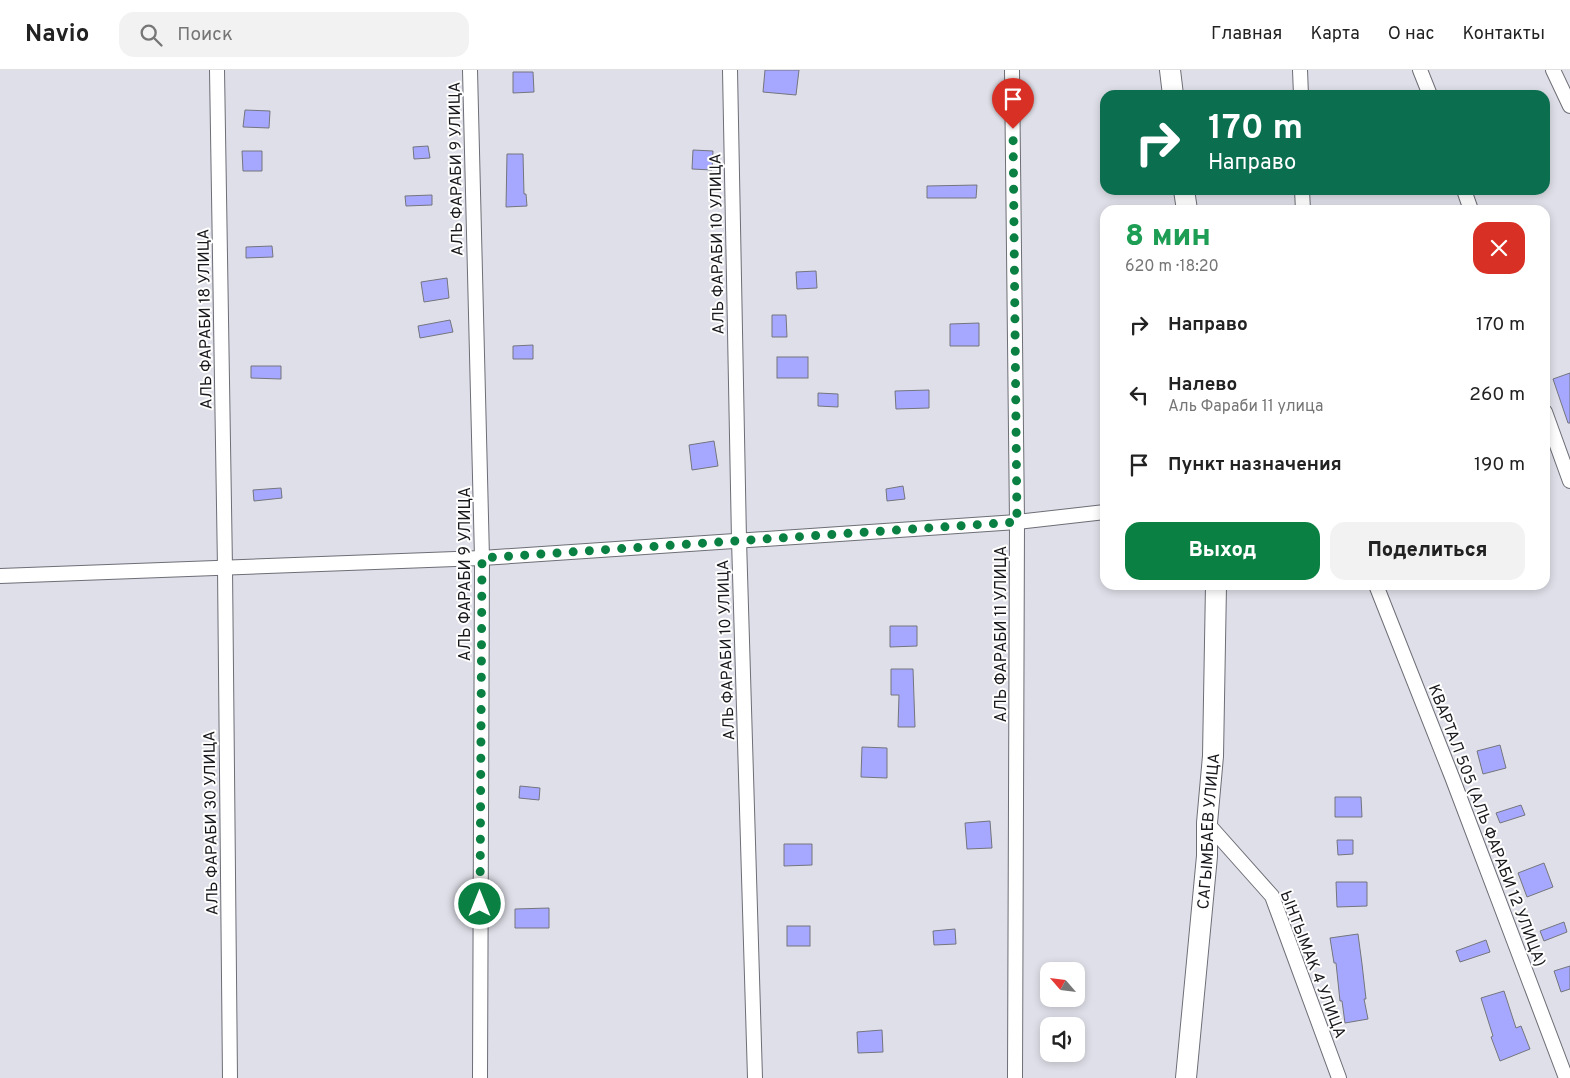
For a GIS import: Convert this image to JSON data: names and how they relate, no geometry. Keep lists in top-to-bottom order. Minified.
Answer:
{"streets":{"street":["АЛЬ ФАРАБИ 9 УЛИЦА","АЛЬ ФАРАБИ 10 УЛИЦА","АЛЬ ФАРАБИ 18 УЛИЦА","АЛЬ ФАРАБИ 11 УЛИЦА","АЛЬ ФАРАБИ 30 УЛИЦА","КВАРТАЛ 505 (АЛЬ ФАРАБИ 12 УЛИЦА)","САГЫМБАЕВ УЛИЦА","ЫНТЫМАК 4 УЛИЦА"]},"crossings":[["АЛЬ ФАРАБИ 18 УЛИЦА","АЛЬ ФАРАБИ 30 УЛИЦА"],["САГЫМБАЕВ УЛИЦА","ЫНТЫМАК 4 УЛИЦА"]],"north":"top left","page":{"header":"Navio","search":"Поиск","nav":["Главная","Карта","О нас","Контакты"],"turn":["170 m","Направо"],"heading":["8 мин","620 m · 18:20"],"list":[{"name":"Направо","value":"170 m"},{"name":"Налево","note":"Аль Фараби 11 улица","value":"260 m"},{"name":"Пункт назначения","value":"190 m"}],"buttons":["Выход","Поделиться"]}}
